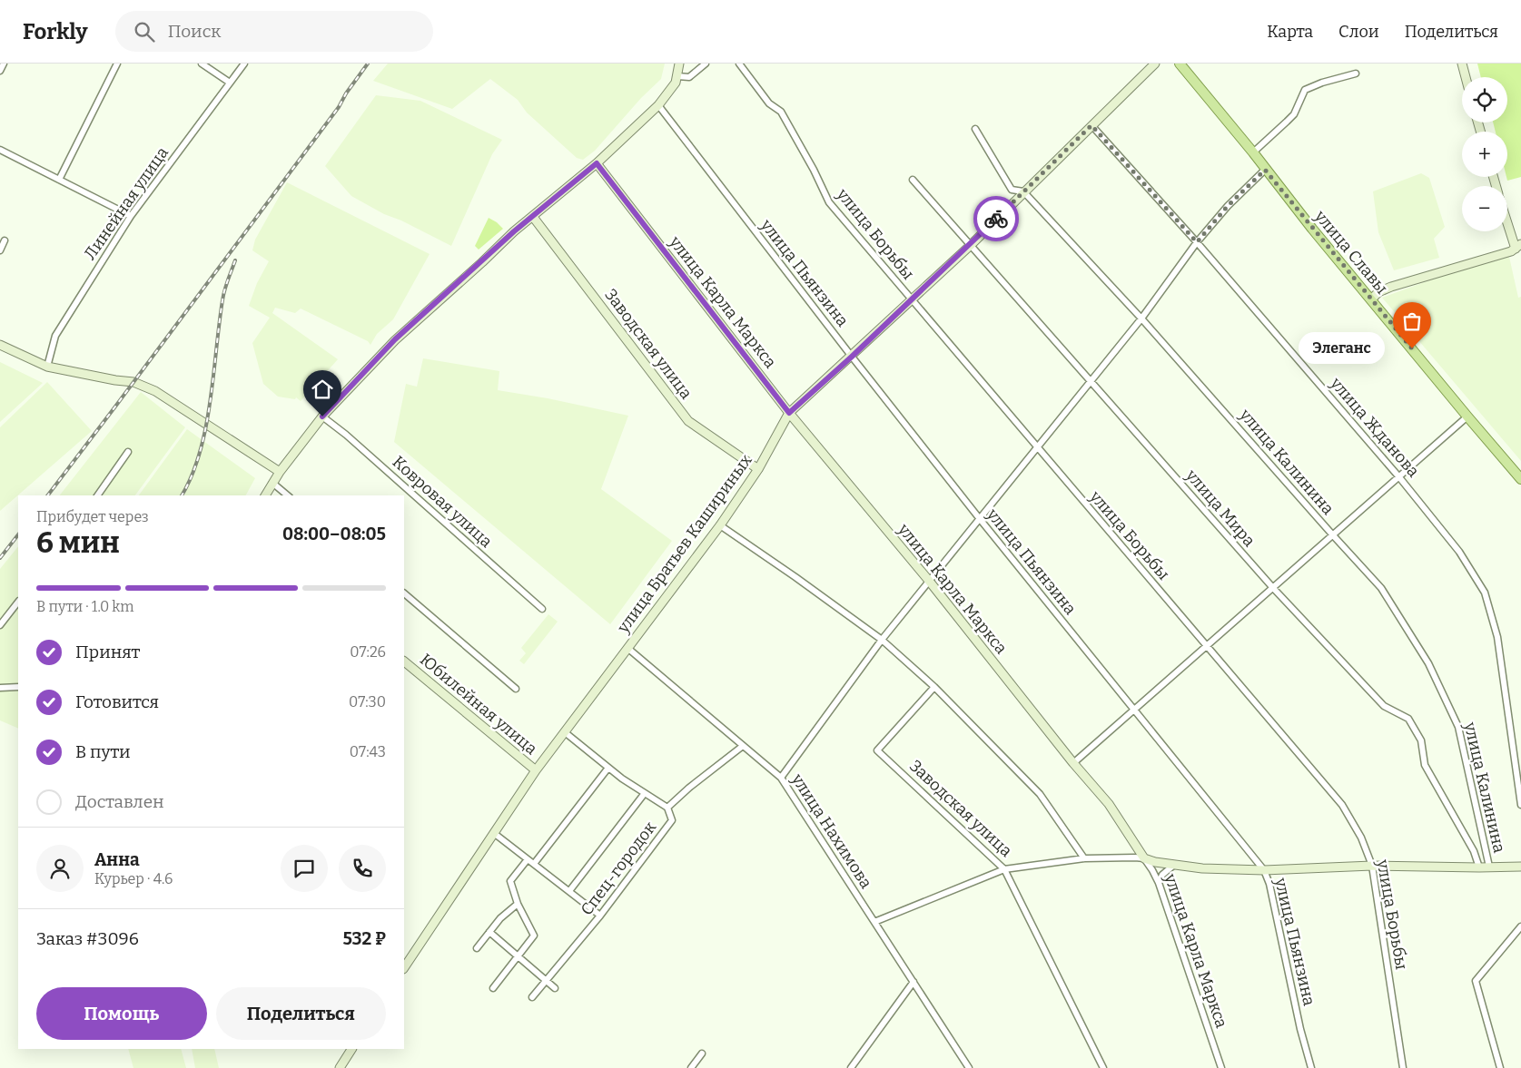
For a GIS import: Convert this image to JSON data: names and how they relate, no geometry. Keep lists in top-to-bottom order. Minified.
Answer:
{"streets":{"main road":["улица Славы"],"street":["Линейная улица","улица Борьбы","улица Пьянзина","улица Карла Маркса","Заводская улица","улица Жданова","улица Калинина","Ковровая улица","улица Мира","улица Братьев Кашириных","Юбилейная улица","улица Нахимова","Спец-городок"]},"crossings":[["улица Борьбы","улица Братьев Кашириных"],["улица Пьянзина","улица Братьев Кашириных"],["улица Карла Маркса","улица Братьев Кашириных"],["Заводская улица","улица Братьев Кашириных"],["улица Жданова","улица Братьев Кашириных"],["улица Калинина","улица Братьев Кашириных"],["улица Мира","улица Братьев Кашириных"],["улица Братьев Кашириных","Юбилейная улица"],["улица Братьев Кашириных","улица Нахимова"],["улица Нахимова","Спец-городок"]],"places":["Элеганс"],"page":{"header":"Forkly","search":"Поиск","nav":["Карта","Слои","Поделиться"],"map_buttons":["+","−"],"bubble":"Элеганс","heading":["6 мин","Прибудет через","08:00–08:05"],"panel":["Анна","Курьер · 4.6","Заказ #3096","532 ₽"],"bar":"В пути · 1.0 km","list":[["Принят","07:26"],["Готовится","07:30"],["В пути","07:43"],"Доставлен"],"buttons":["Помощь","Поделиться"]}}
